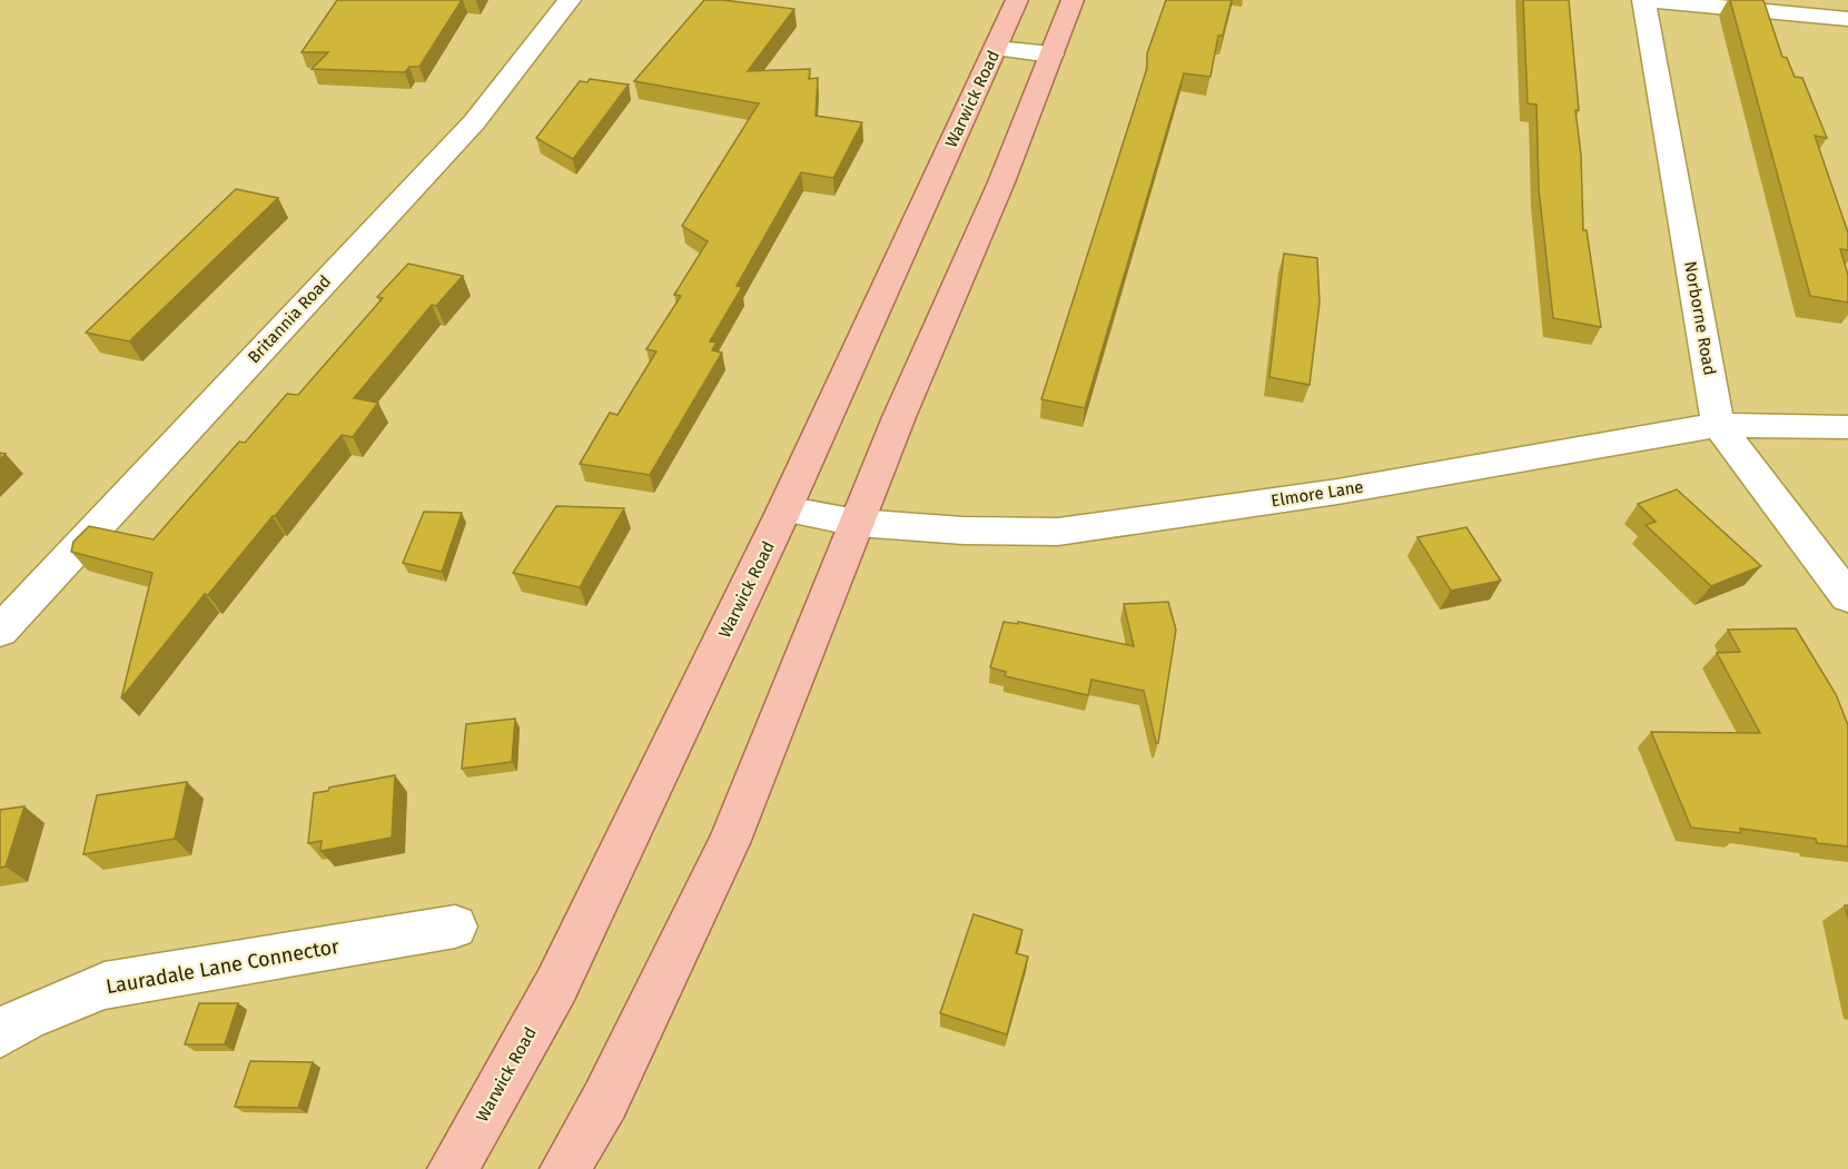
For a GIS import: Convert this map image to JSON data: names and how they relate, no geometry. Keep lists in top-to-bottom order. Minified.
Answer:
{"streets":{"main road":["Warwick Road"],"street":["Norborne Road","Britannia Road","Elmore Lane","Lauradale Lane Connector"]},"crossings":[["Warwick Road","Elmore Lane"],["Norborne Road","Elmore Lane"]]}
